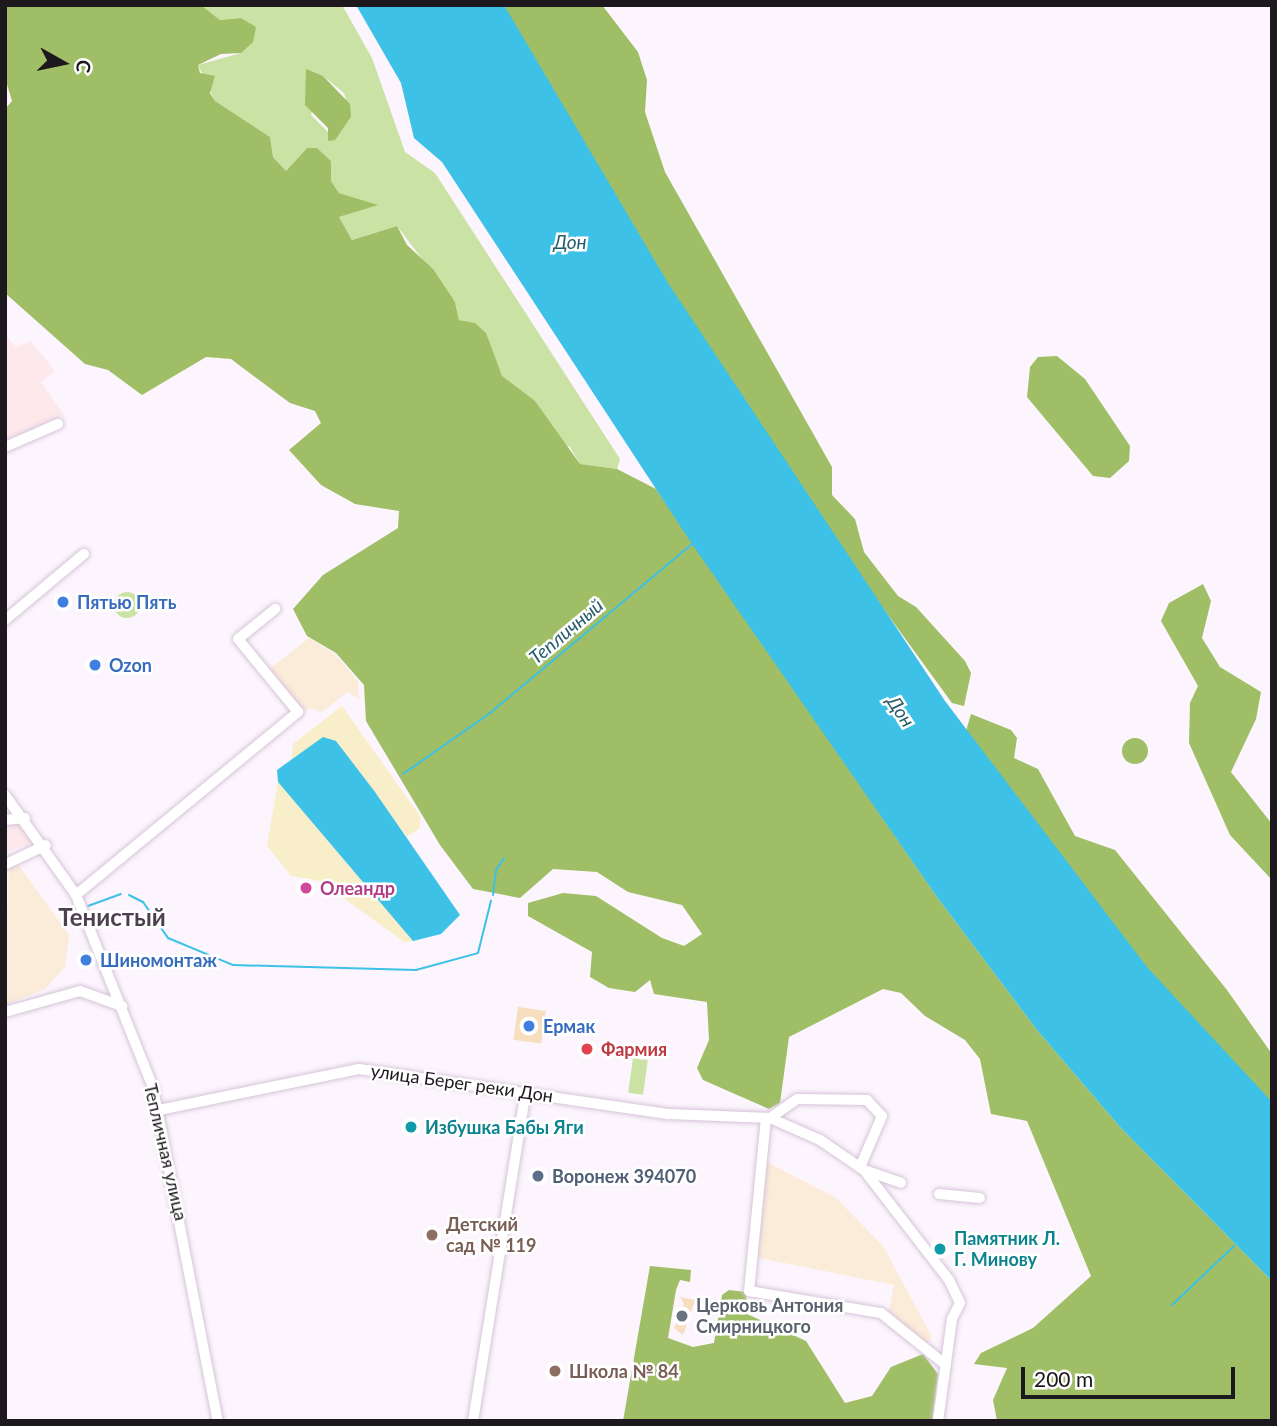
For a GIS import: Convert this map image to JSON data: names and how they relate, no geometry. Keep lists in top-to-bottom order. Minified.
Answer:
{"streets":{"street":["улица Берег реки Дон","Тепличная улица"]},"crossings":[["улица Берег реки Дон","Тепличная улица"]],"districts":["Тенистый"],"water":["Дон","Тепличный"],"places":["Пятью Пять","Ozon","Олеандр","Шиномонтаж","Ермак","Фармия","Избушка Бабы Яги","Воронеж 394070","Детский сад № 119","Памятник Л. Г. Минову","Церковь Антония Смирницкого","Школа № 84"],"scale_bar":"200 m","north":"right"}
